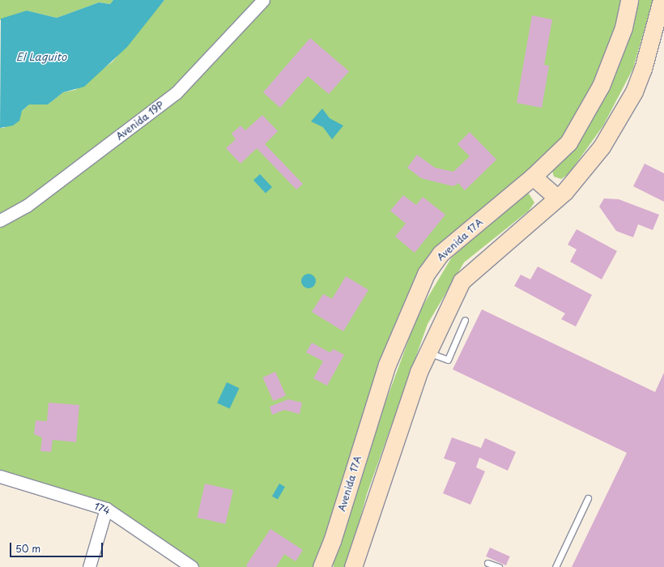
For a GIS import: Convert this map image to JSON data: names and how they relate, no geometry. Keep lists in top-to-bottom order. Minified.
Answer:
{"streets":{"main road":["Avenida 17A"],"street":["Avenida 19P","174"]},"water":["El Laguito"],"scale_bar":"50 m"}
